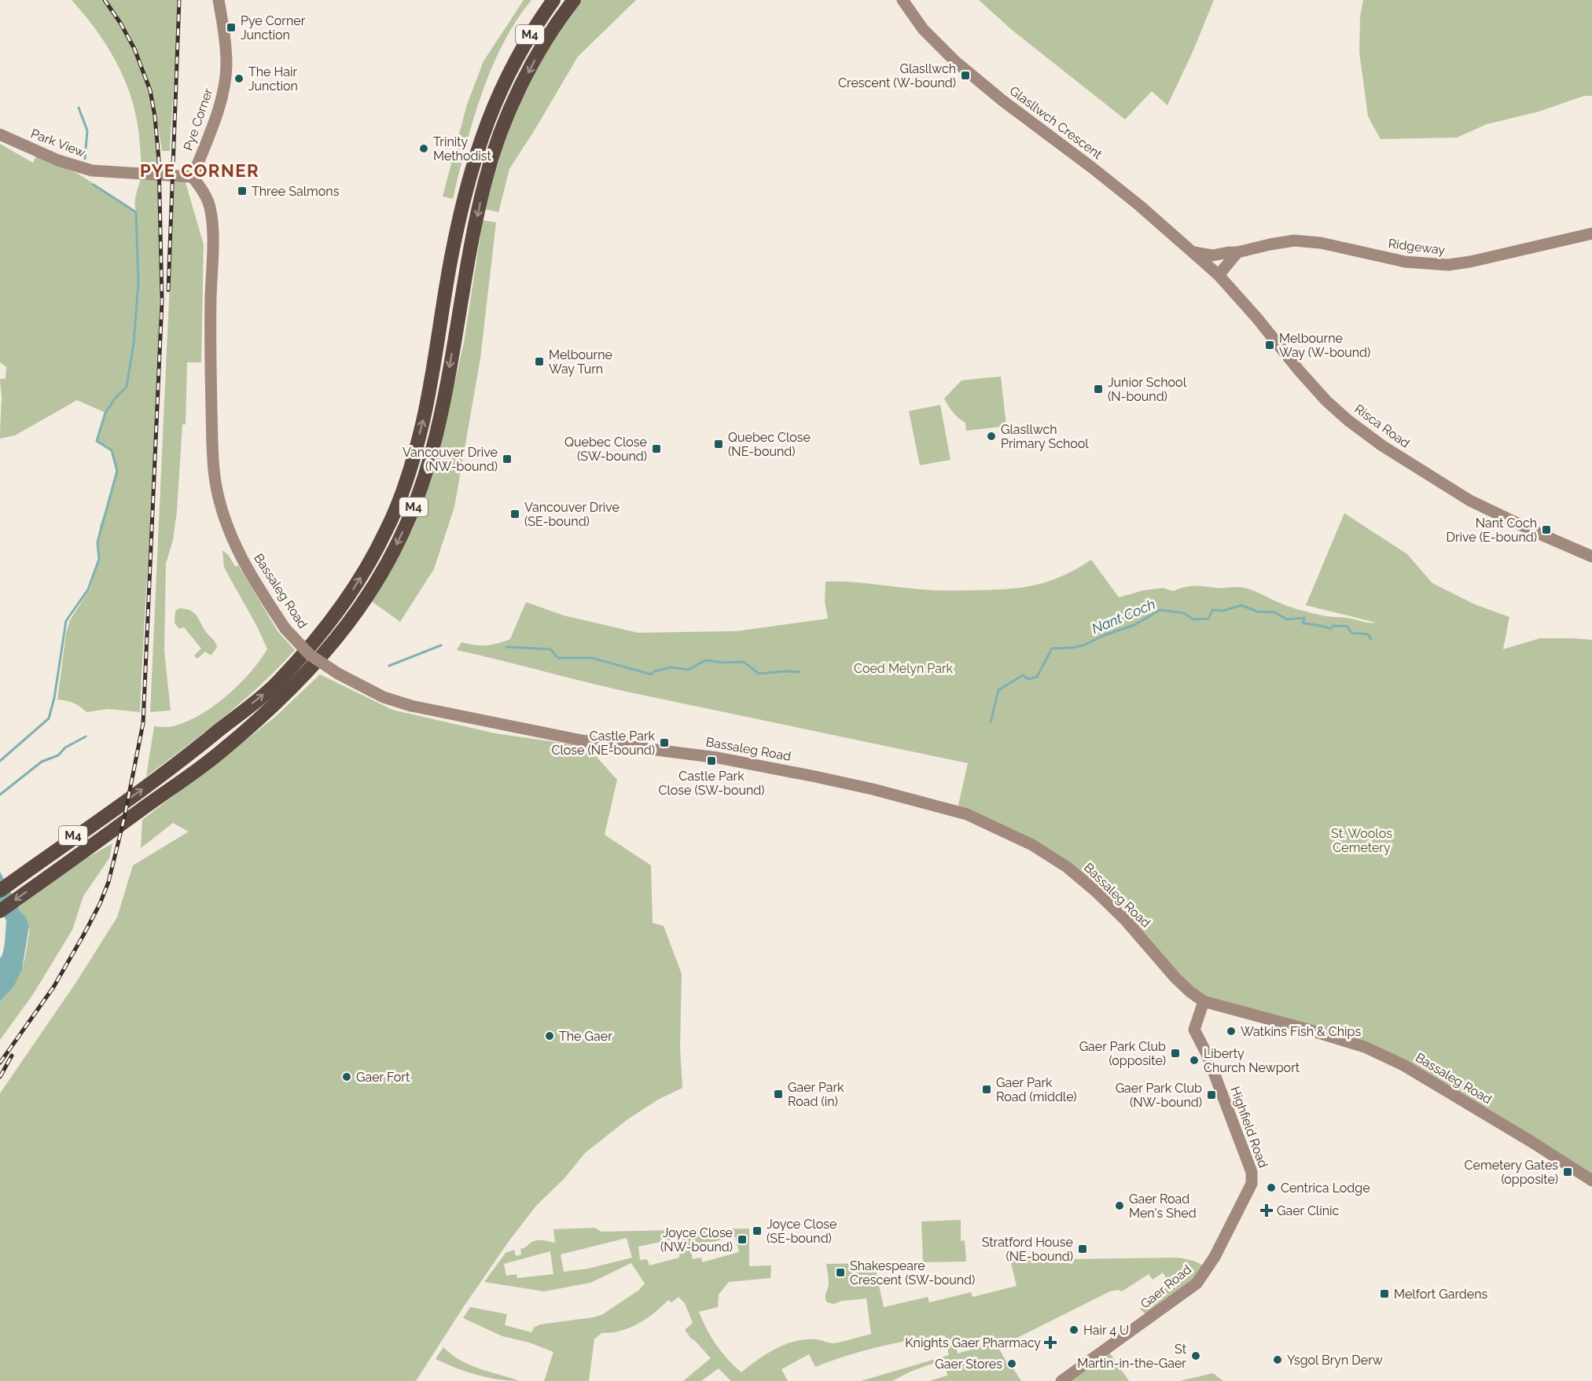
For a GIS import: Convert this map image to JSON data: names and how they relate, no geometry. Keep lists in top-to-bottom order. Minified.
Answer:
{"streets":{"highway":["M4"],"street":["Pye Corner","Glasllwch Crescent","Park View","Ridgeway","Risca Road","Bassaleg Road","Highfield Road","Gaer Road"]},"crossings":[["Pye Corner","Park View"],["Pye Corner","Bassaleg Road"],["Glasllwch Crescent","Ridgeway"],["Glasllwch Crescent","Risca Road"],["Park View","Bassaleg Road"],["Ridgeway","Risca Road"],["Bassaleg Road","Highfield Road"],["Highfield Road","Gaer Road"]],"districts":["PYE CORNER"],"water":["Nant Coch"],"parks":["Coed Melyn Park","St. Woolos Cemetery"],"places":{"transit":["Pye Corner Junction","Glasllwch Crescent (W-bound)","Three Salmons","Melbourne Way (W-bound)","Melbourne Way Turn","Junior School (N-bound)","Quebec Close (NE-bound)","Quebec Close (SW-bound)","Vancouver Drive (NW-bound)","Vancouver Drive (SE-bound)","Nant Coch Drive (E-bound)","Castle Park Close (NE-bound)","Castle Park Close (SW-bound)","Gaer Park Club (opposite)","Gaer Park Road (middle)","Gaer Park Road (in)","Gaer Park Club (NW-bound)","Cemetery Gates (opposite)","Joyce Close (SE-bound)","Joyce Close (NW-bound)","Stratford House (NE-bound)","Shakespeare Crescent (SW-bound)","Melfort Gardens"],"other":["The Hair Junction","Trinity Methodist","Glasllwch Primary School","Watkins Fish & Chips","The Gaer","Liberty Church Newport","Gaer Fort","Centrica Lodge","Gaer Road Men's Shed","Hair 4 U","St Martin-in-the-Gaer","Ysgol Bryn Derw","Gaer Stores"],"health":["Gaer Clinic","Knights Gaer Pharmacy"]}}
